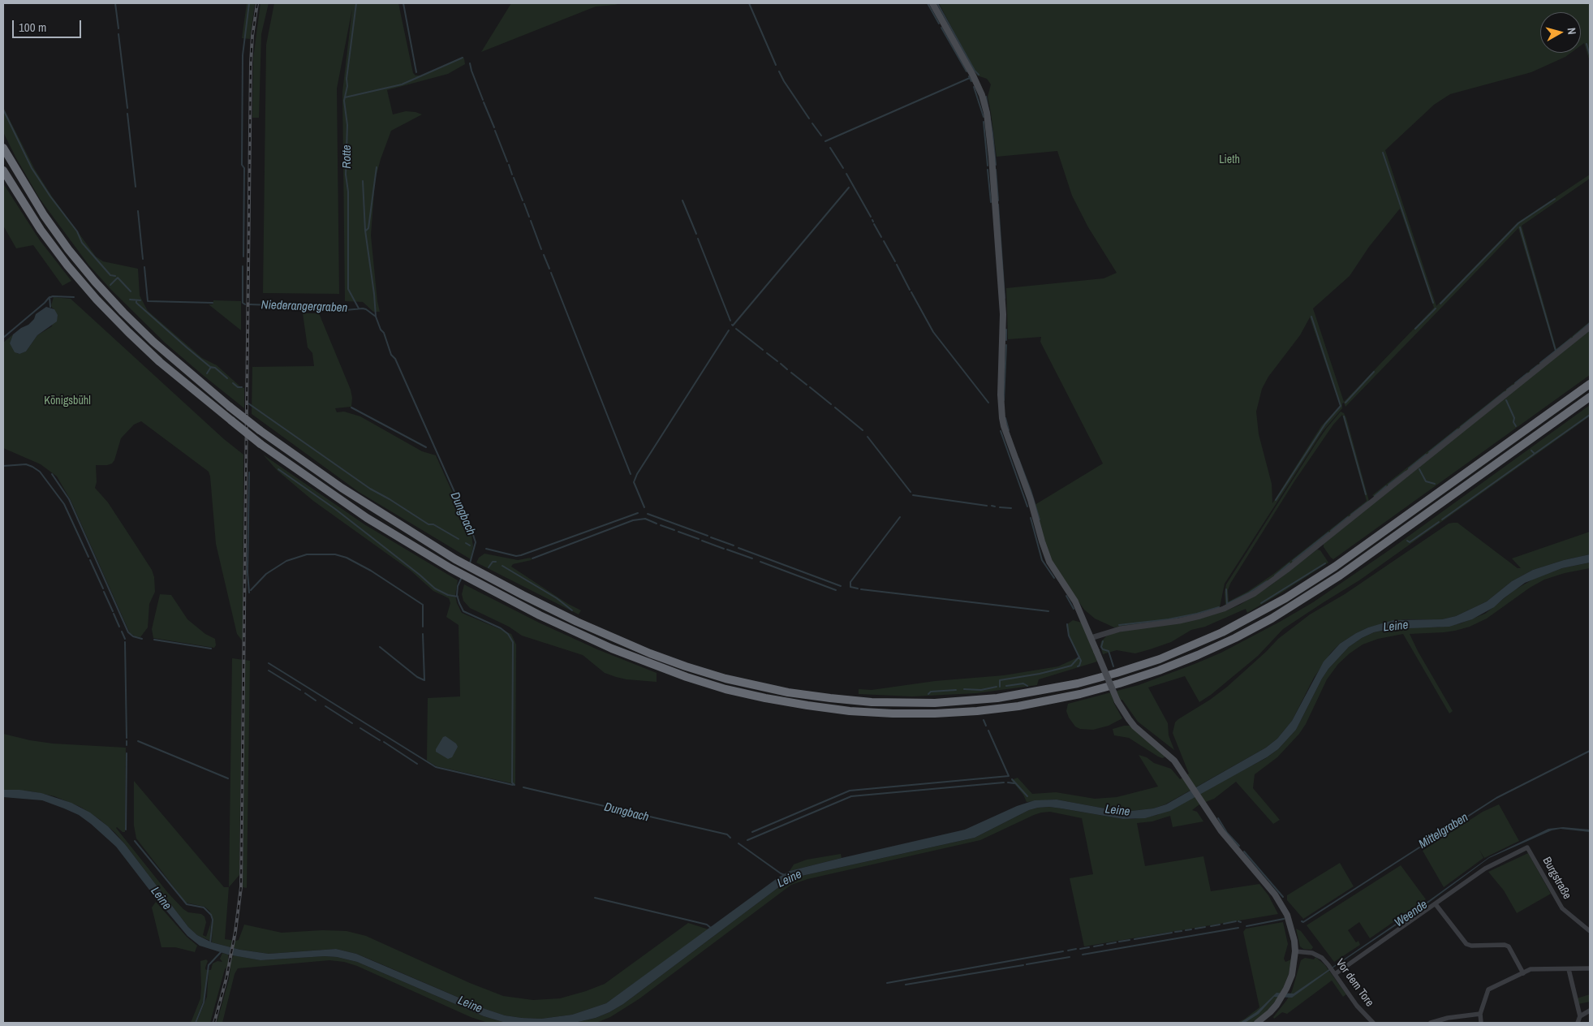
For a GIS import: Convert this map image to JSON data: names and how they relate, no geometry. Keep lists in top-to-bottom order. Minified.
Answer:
{"streets":{"street":["Burgstraße","Vor dem Tore"]},"water":["Rotte","Niederangergraben","Dungbach","Leine","Mittelgraben","Weende"],"parks":["Lieth","Königsbühl"],"scale_bar":"100 m","north":"right"}
